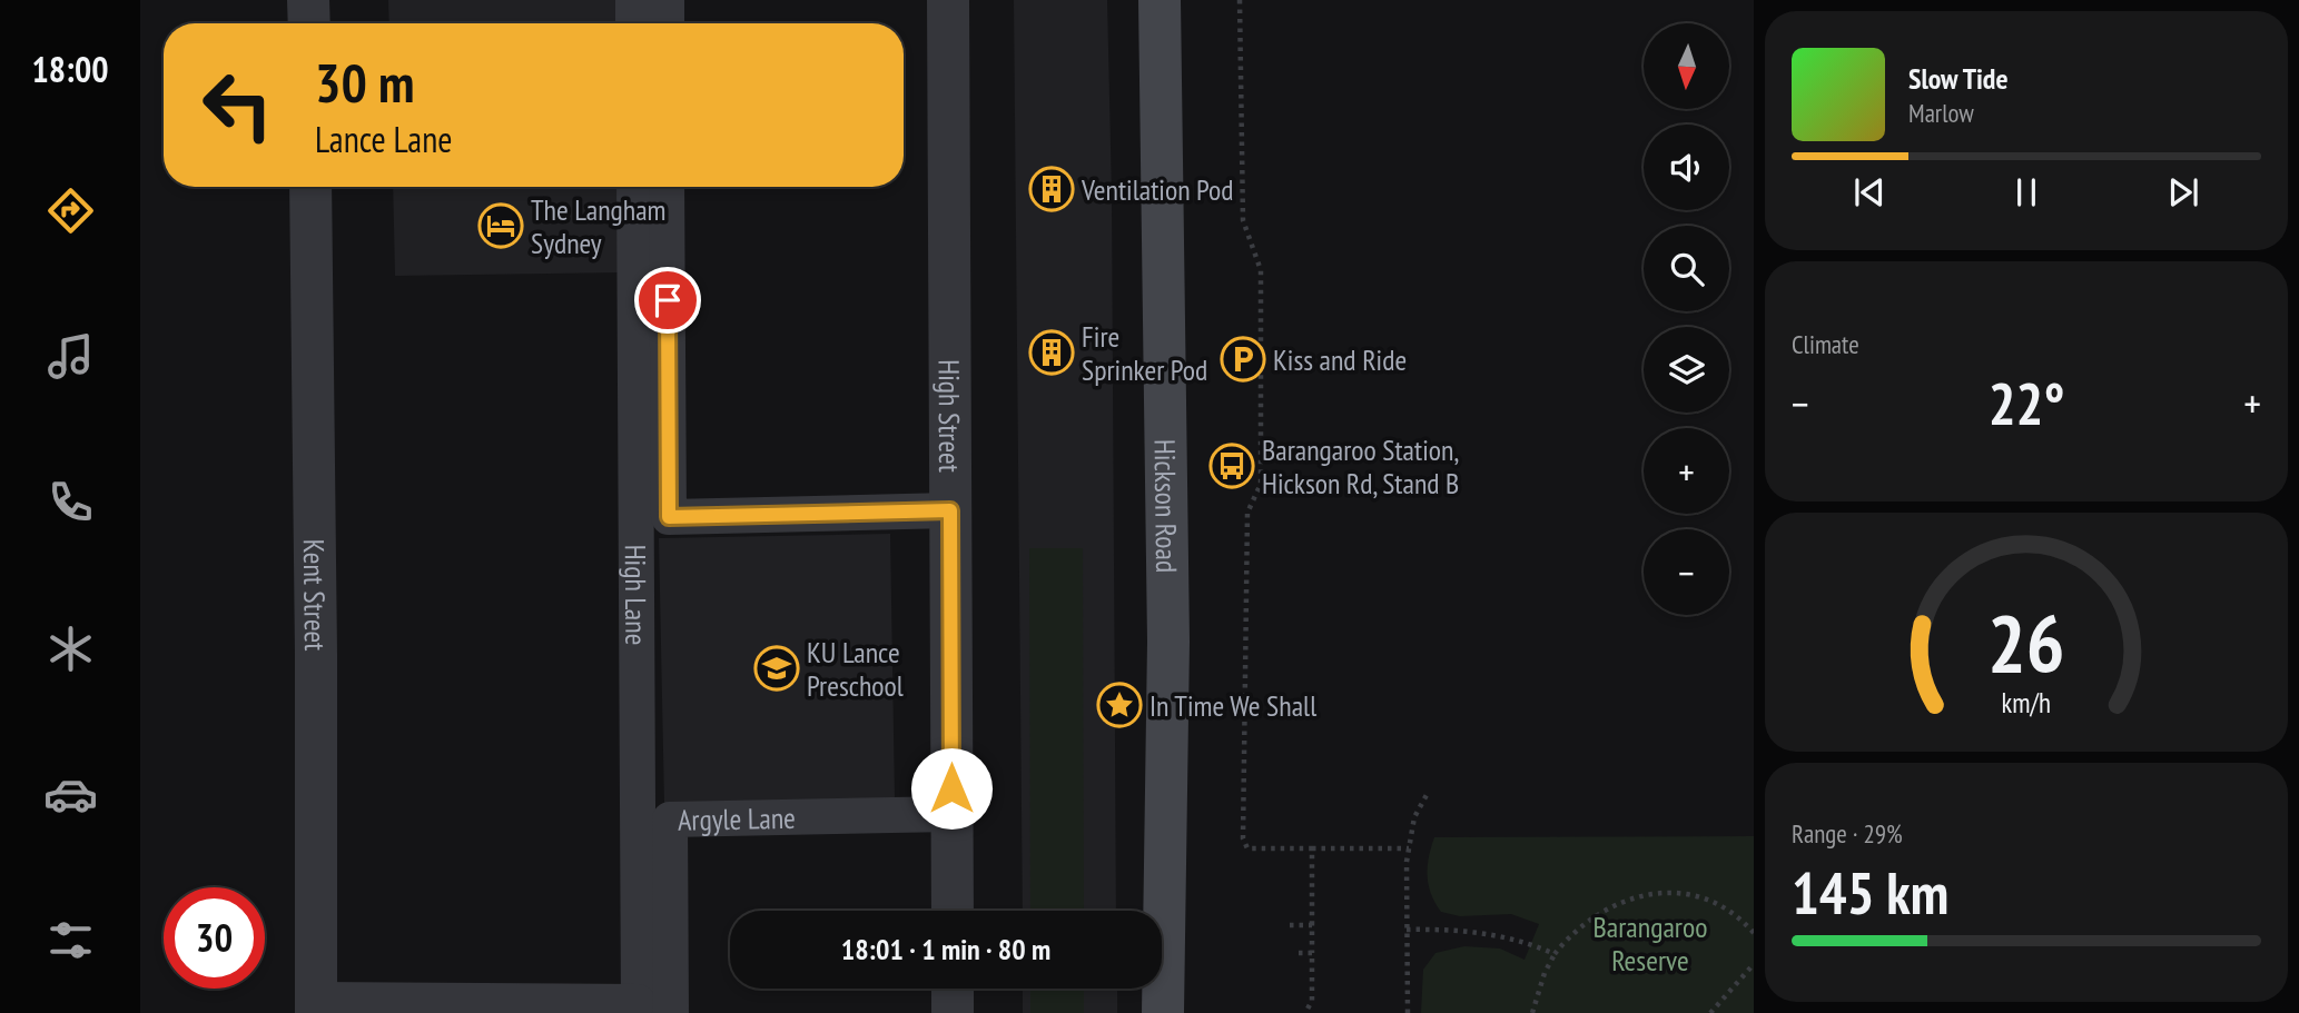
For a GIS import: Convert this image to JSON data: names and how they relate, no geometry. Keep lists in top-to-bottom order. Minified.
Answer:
{"streets":{"street":["High Street","Hickson Road","Kent Street"],"lane":["High Lane","Argyle Lane"]},"crossings":[["High Street","Argyle Lane"]],"parks":["Barangaroo Reserve"],"places":{"building":["Ventilation Pod","Fire Sprinker Pod"],"hotel":["The Langham Sydney"],"parking":["Kiss and Ride"],"bus stop":["Barangaroo Station, Hickson Rd, Stand B"],"school or university":["KU Lance Preschool"],"place":["In Time We Shall"]},"north":"bottom","page":{"tabs":"18:00","map_buttons":["+","−"],"turn":["30 m","Lance Lane"],"song":["Slow Tide","Marlow"],"tile":["Climate",["Range · 29%","145 km"]],"heat":["−","22°","+"],"limit":"30","trip":"18:01 · 1 min · 80 m","gauge":["26","km/h"]}}
